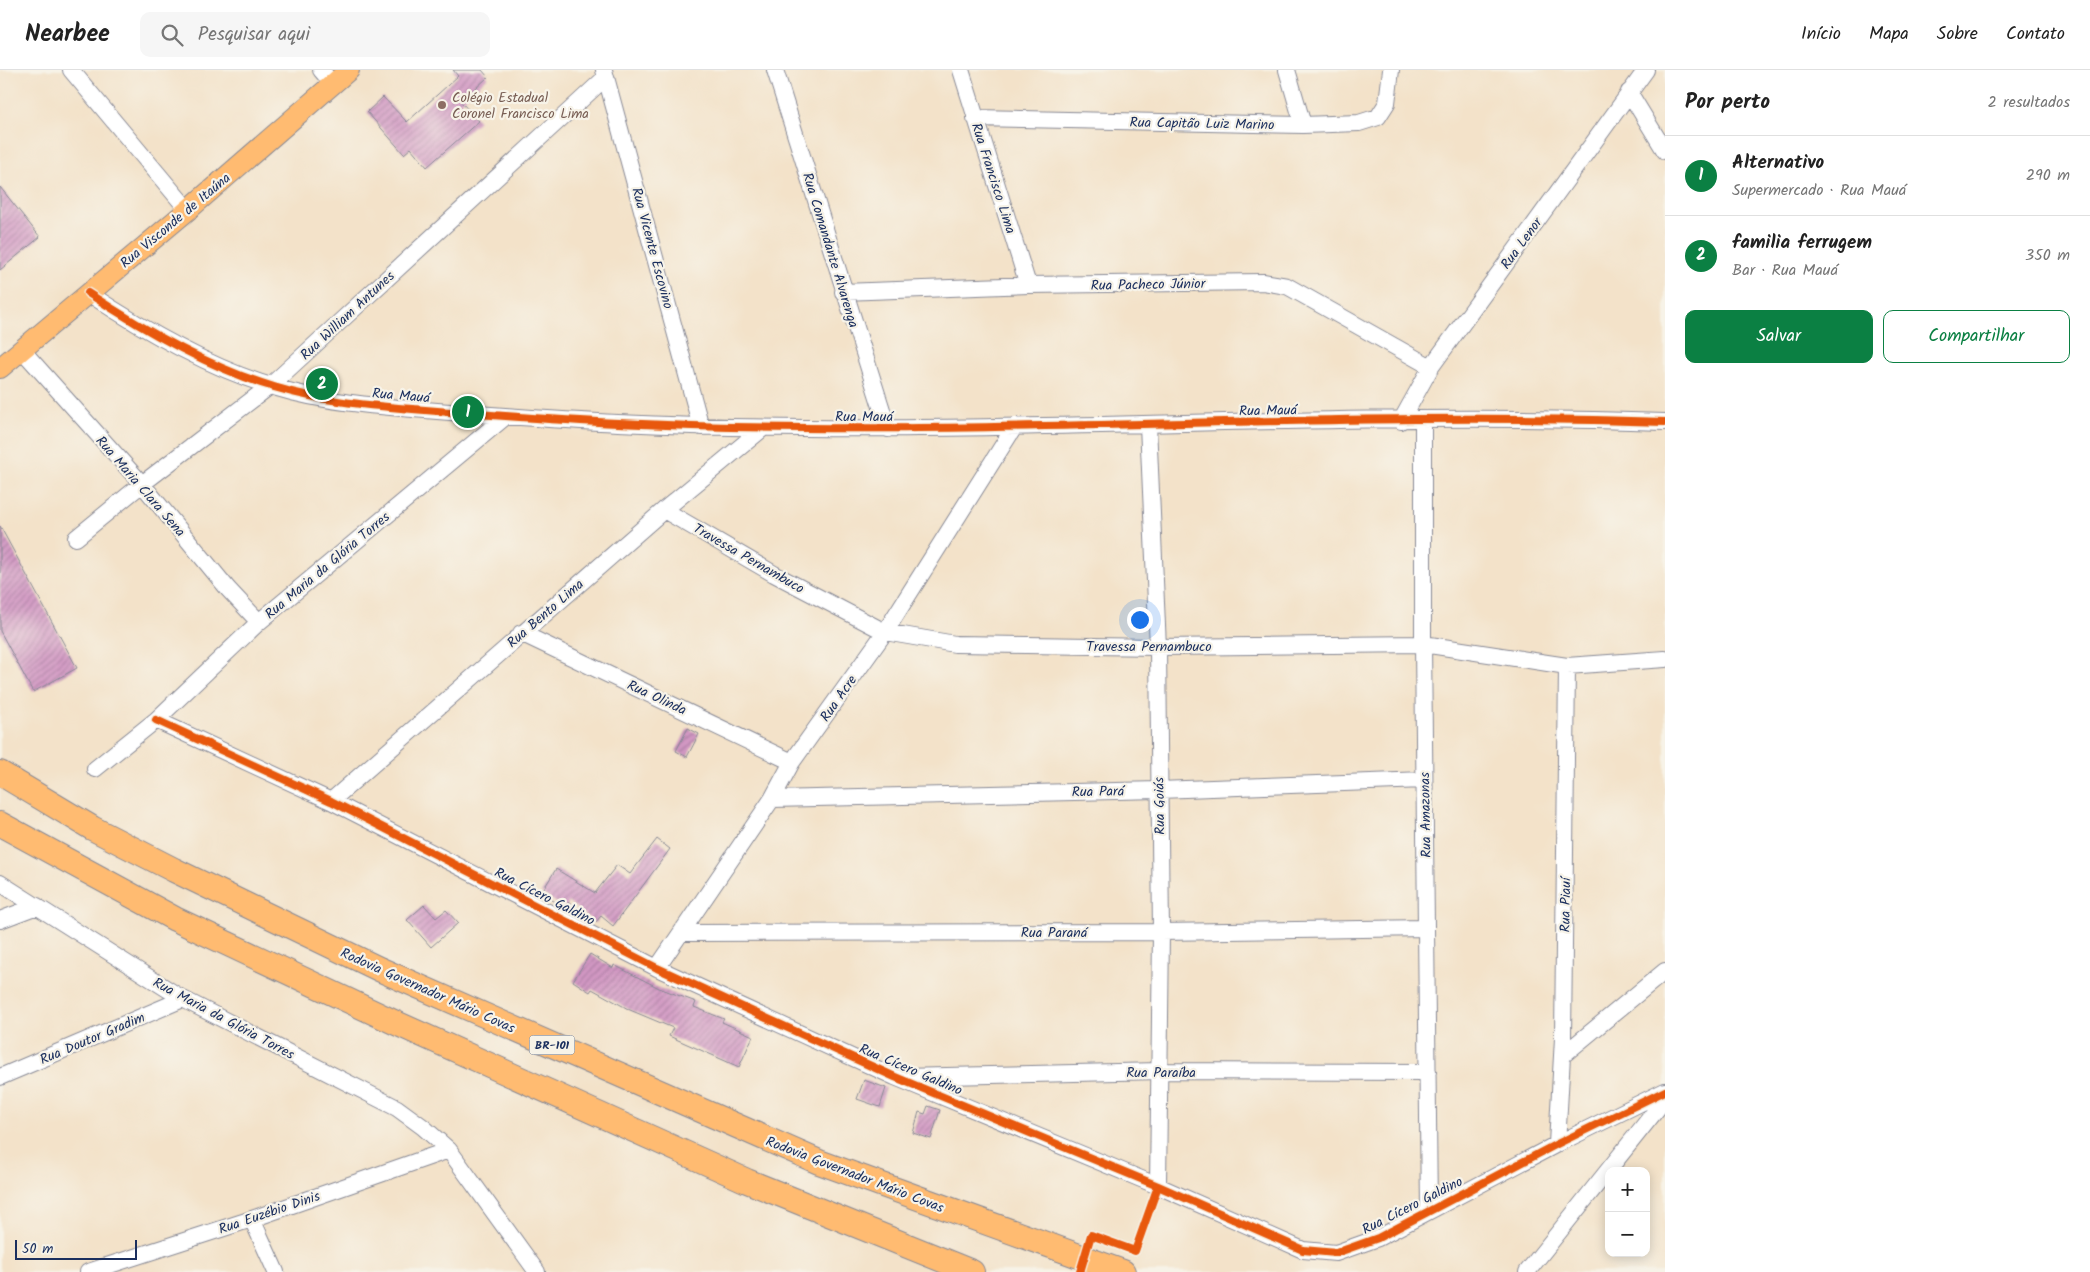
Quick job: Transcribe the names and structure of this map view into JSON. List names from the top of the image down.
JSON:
{
  "streets": {
    "highway": ["Rodovia Governador Mário Covas", "BR-101"],
    "main road": ["Rua Visconde de Itaúna"],
    "street": [
      "Rua Capitão Luiz Marino",
      "Rua Francisco Lima",
      "Rua Lenor",
      "Rua Vicente Escovino",
      "Rua Comandante Alvarenga",
      "Rua Pacheco Júnior",
      "Rua William Antunes",
      "Rua Mauá",
      "Rua Maria Clara Sena",
      "Travessa Pernambuco",
      "Rua Maria da Glória Torres",
      "Rua Bento Lima",
      "Rua Olinda",
      "Rua Acre",
      "Rua Pará",
      "Rua Goiás",
      "Rua Amazonas",
      "Rua Cícero Galdino",
      "Rua Piauí",
      "Rua Paraná",
      "Rua Doutor Gradim",
      "Rua Paraíba",
      "Rua Euzébio Dinis"
    ]
  },
  "crossings": [
    ["Rua Capitão Luiz Marino", "Rua Francisco Lima"],
    ["Rua Francisco Lima", "Rua Pacheco Júnior"],
    ["Rua Visconde de Itaúna", "Rua Mauá"],
    ["Rua Visconde de Itaúna", "Rua Maria Clara Sena"],
    ["Rua Lenor", "Rua Pacheco Júnior"],
    ["Rua Lenor", "Rua Mauá"],
    ["Rua Vicente Escovino", "Rua William Antunes"],
    ["Rua Vicente Escovino", "Rua Mauá"],
    ["Rua Comandante Alvarenga", "Rua Pacheco Júnior"],
    ["Rua Comandante Alvarenga", "Rua Mauá"],
    ["Rua William Antunes", "Rua Mauá"],
    ["Rua William Antunes", "Rua Maria Clara Sena"],
    ["Rua Mauá", "Rua Maria da Glória Torres"],
    ["Rua Mauá", "Rua Bento Lima"],
    ["Rua Mauá", "Rua Acre"],
    ["Rua Mauá", "Rua Goiás"],
    ["Rua Mauá", "Rua Amazonas"],
    ["Rua Maria Clara Sena", "Rua Maria da Glória Torres"],
    ["Travessa Pernambuco", "Rua Bento Lima"],
    ["Travessa Pernambuco", "Rua Acre"],
    ["Travessa Pernambuco", "Rua Goiás"],
    ["Travessa Pernambuco", "Rua Amazonas"],
    ["Travessa Pernambuco", "Rua Piauí"],
    ["Rua Maria da Glória Torres", "Rua Cícero Galdino"],
    ["Rua Maria da Glória Torres", "Rua Doutor Gradim"],
    ["Rua Maria da Glória Torres", "Rua Euzébio Dinis"],
    ["Rua Bento Lima", "Rua Olinda"],
    ["Rua Bento Lima", "Rua Cícero Galdino"],
    ["Rua Olinda", "Rua Acre"],
    ["Rua Acre", "Rua Pará"],
    ["Rua Acre", "Rua Cícero Galdino"],
    ["Rua Acre", "Rua Paraná"],
    ["Rua Pará", "Rua Goiás"],
    ["Rua Pará", "Rua Amazonas"],
    ["Rua Goiás", "Rua Cícero Galdino"],
    ["Rua Goiás", "Rua Paraná"],
    ["Rua Goiás", "Rua Paraíba"],
    ["Rua Amazonas", "Rua Cícero Galdino"],
    ["Rua Amazonas", "Rua Paraná"],
    ["Rua Amazonas", "Rua Paraíba"],
    ["Rua Cícero Galdino", "Rua Piauí"],
    ["Rua Cícero Galdino", "Rua Paraíba"]
  ],
  "places": ["Colégio Estadual Coronel Francisco Lima"],
  "scale_bar": "50 m",
  "page": {
    "header": "Nearbee",
    "search": "Pesquisar aqui",
    "nav": [
      "Início",
      "Mapa",
      "Sobre",
      "Contato"
    ],
    "heading": ["Por perto", "2 resultados"],
    "list": [
      {
        "mark": "1",
        "name": "Alternativo",
        "note": "Supermercado · Rua Mauá",
        "value": "290 m"
      },
      {
        "mark": "2",
        "name": "familia ferrugem",
        "note": "Bar · Rua Mauá",
        "value": "350 m"
      }
    ],
    "buttons": ["Salvar", "Compartilhar"],
    "pins": ["2", "1"],
    "map_buttons": ["+", "−"],
    "scale": "50 m"
  }
}
